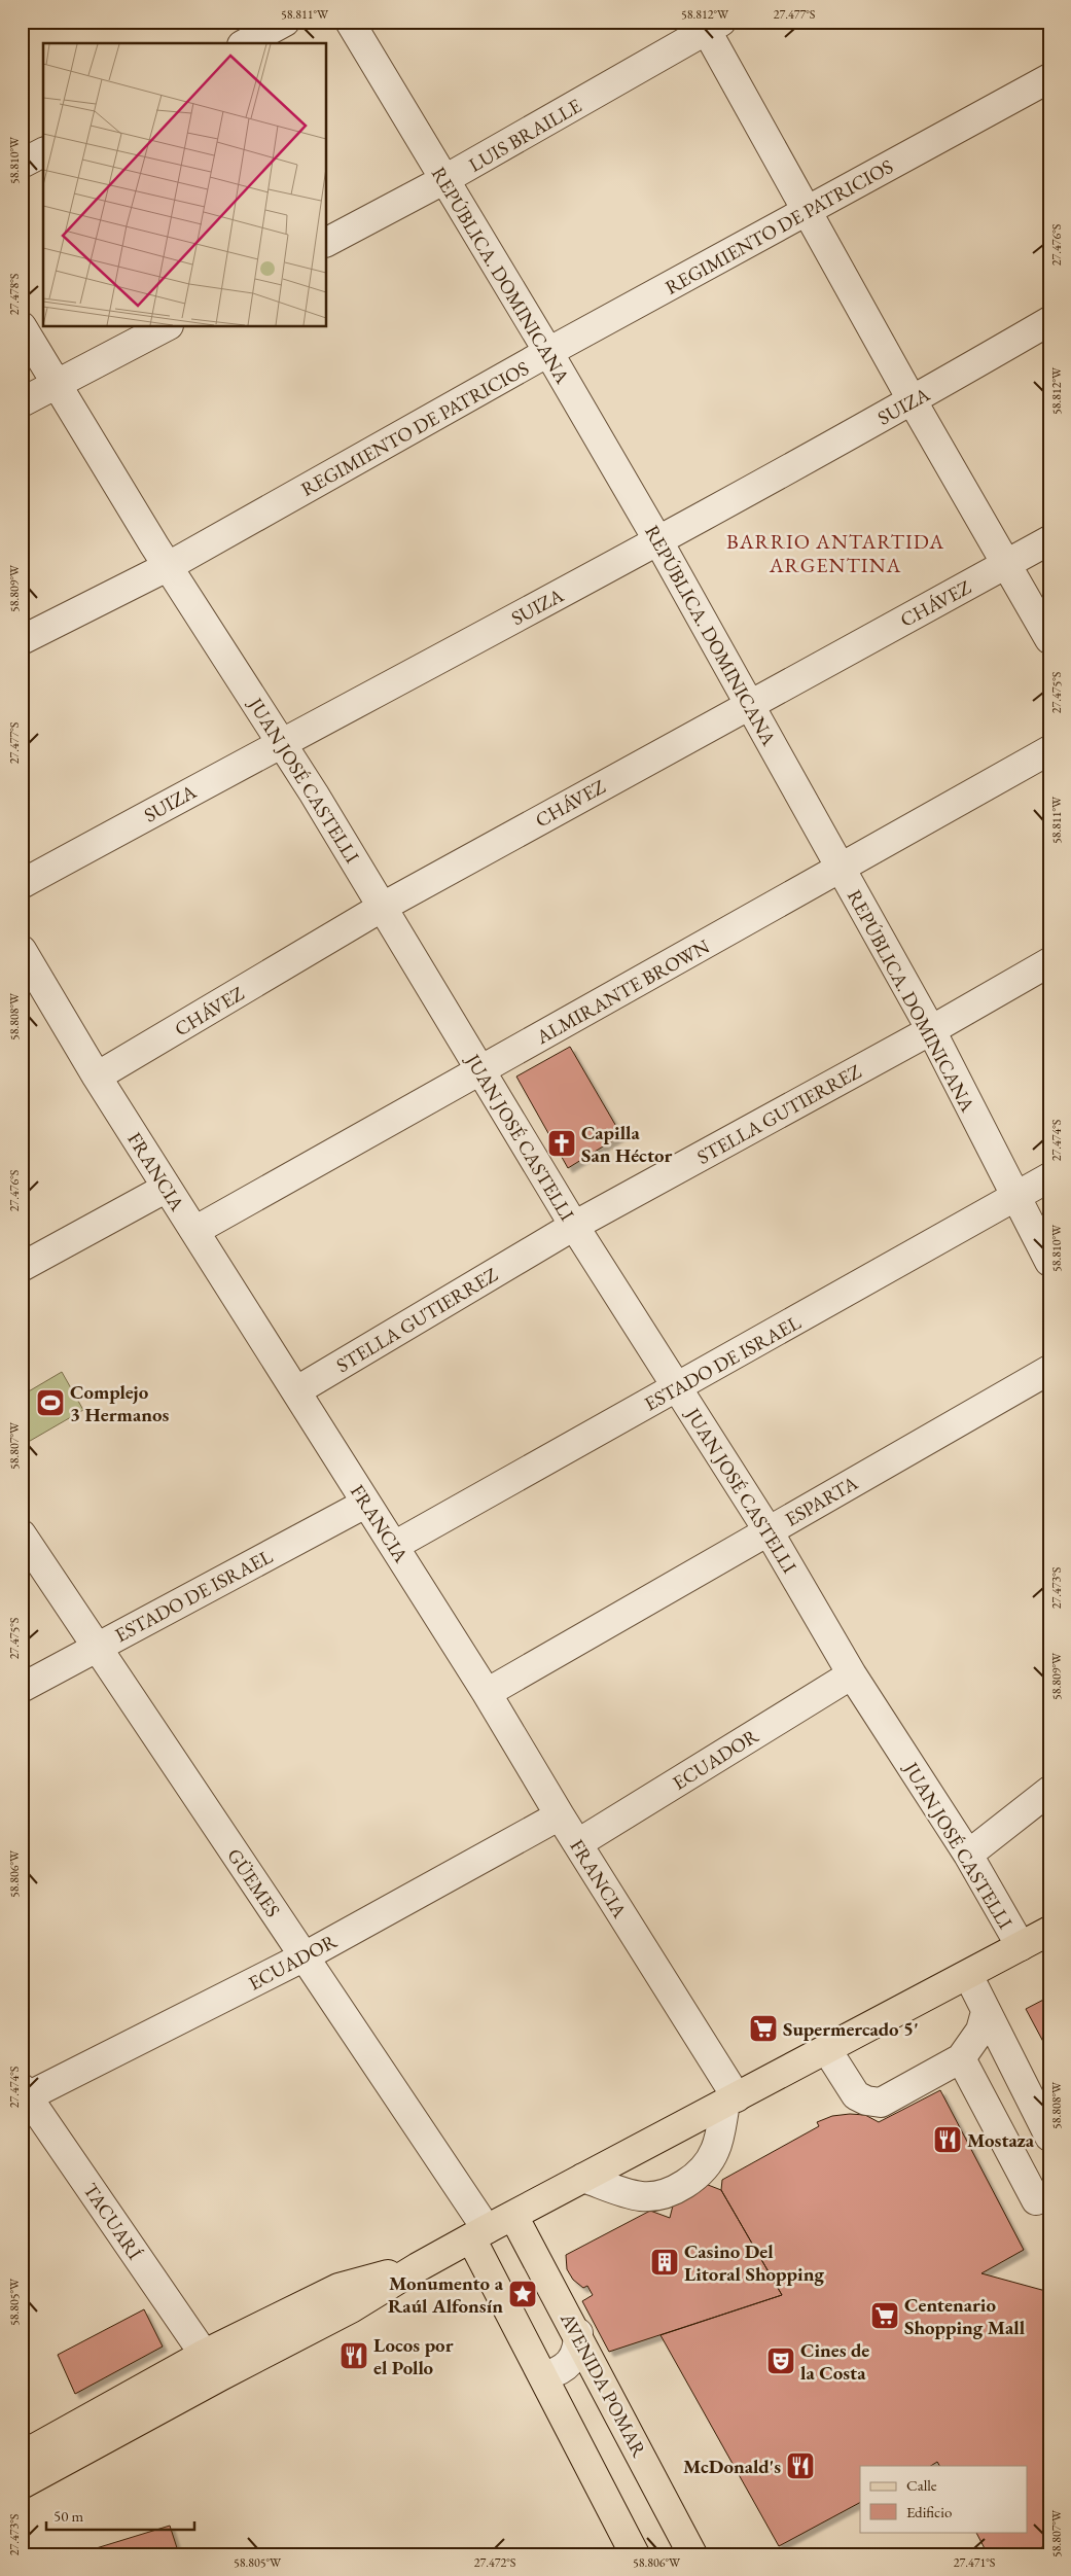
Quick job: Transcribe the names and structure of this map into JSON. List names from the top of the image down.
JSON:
{
  "streets": {
    "main road": ["AVENIDA POMAR"],
    "street": [
      "LUIS BRAILLE",
      "REGIMIENTO DE PATRICIOS",
      "REPÚBLICA. DOMINICANA",
      "SUIZA",
      "CHÁVEZ",
      "JUAN JOSÉ CASTELLI",
      "ALMIRANTE BROWN",
      "STELLA GUTIERREZ",
      "FRANCIA",
      "ESTADO DE ISRAEL",
      "ESPARTA",
      "ECUADOR",
      "GÜEMES",
      "TACUARÍ"
    ]
  },
  "crossings": [
    ["LUIS BRAILLE", "REPÚBLICA. DOMINICANA"],
    ["REGIMIENTO DE PATRICIOS", "REPÚBLICA. DOMINICANA"],
    ["REGIMIENTO DE PATRICIOS", "JUAN JOSÉ CASTELLI"],
    ["REPÚBLICA. DOMINICANA", "SUIZA"],
    ["REPÚBLICA. DOMINICANA", "CHÁVEZ"],
    ["REPÚBLICA. DOMINICANA", "ALMIRANTE BROWN"],
    ["REPÚBLICA. DOMINICANA", "STELLA GUTIERREZ"],
    ["REPÚBLICA. DOMINICANA", "ESTADO DE ISRAEL"],
    ["SUIZA", "JUAN JOSÉ CASTELLI"],
    ["CHÁVEZ", "JUAN JOSÉ CASTELLI"],
    ["CHÁVEZ", "FRANCIA"],
    ["JUAN JOSÉ CASTELLI", "ALMIRANTE BROWN"],
    ["JUAN JOSÉ CASTELLI", "STELLA GUTIERREZ"],
    ["JUAN JOSÉ CASTELLI", "ESTADO DE ISRAEL"],
    ["JUAN JOSÉ CASTELLI", "ESPARTA"],
    ["JUAN JOSÉ CASTELLI", "ECUADOR"],
    ["ALMIRANTE BROWN", "FRANCIA"],
    ["STELLA GUTIERREZ", "FRANCIA"],
    ["FRANCIA", "ESTADO DE ISRAEL"],
    ["FRANCIA", "ESPARTA"],
    ["FRANCIA", "ECUADOR"],
    ["ESTADO DE ISRAEL", "GÜEMES"],
    ["ECUADOR", "GÜEMES"],
    ["ECUADOR", "TACUARÍ"]
  ],
  "districts": ["BARRIO ANTARTIDA ARGENTINA"],
  "places": {
    "church": ["Capilla San Héctor"],
    "sports": ["Complejo 3 Hermanos"],
    "supermarket": ["Supermercado 5'", "Centenario Shopping Mall"],
    "restaurant": ["Mostaza", "Locos por el Pollo", "McDonald's"],
    "building": ["Casino Del Litoral Shopping"],
    "place": ["Monumento a Raúl Alfonsín"],
    "theatre": ["Cines de la Costa"]
  },
  "legend": ["Calle", "Edificio"],
  "scale_bar": "50 m",
  "coordinates": [
    "58.811°W",
    "58.812°W",
    "27.477°S",
    "58.810°W",
    "27.476°S",
    "27.478°S",
    "58.809°W",
    "27.475°S",
    "58.808°W",
    "27.474°S",
    "58.807°W",
    "27.473°S",
    "58.806°W",
    "58.805°W",
    "27.472°S",
    "27.471°S"
  ]
}
